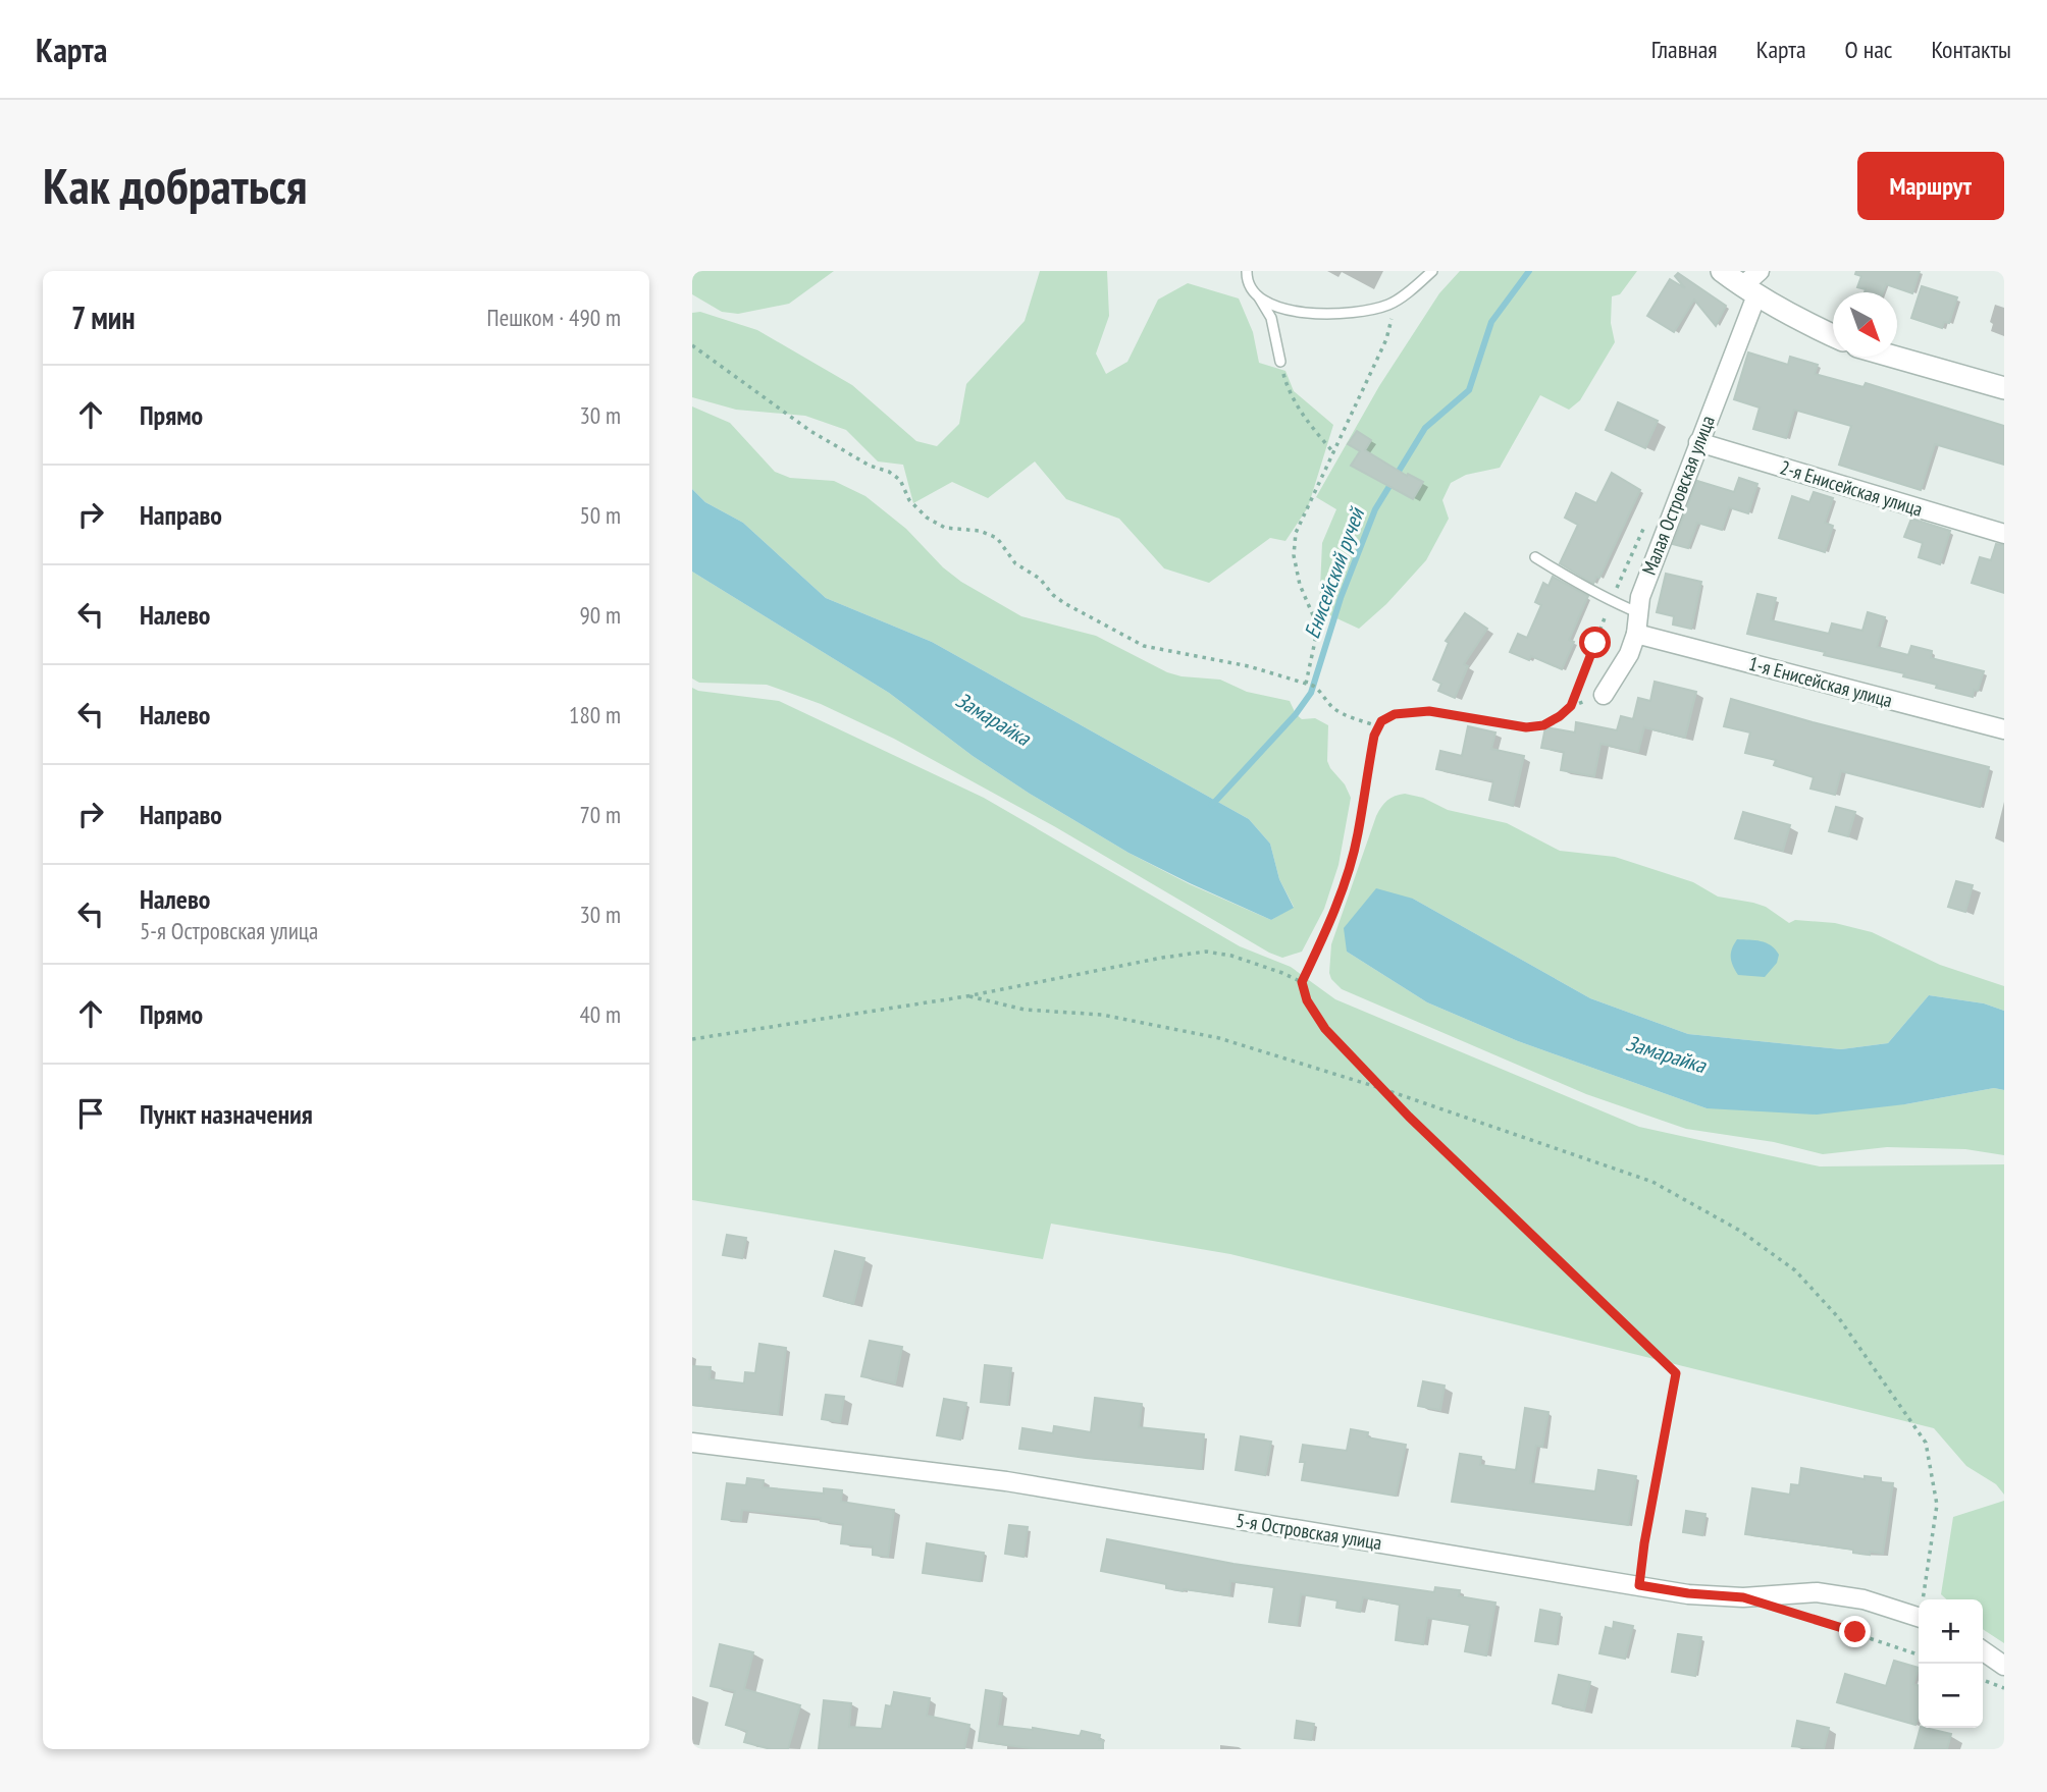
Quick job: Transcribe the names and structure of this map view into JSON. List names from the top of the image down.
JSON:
{
  "streets": {
    "street": [
      "2-я Енисейская улица",
      "Малая Островская улица",
      "1-я Енисейская улица",
      "5-я Островская улица"
    ]
  },
  "crossings": [
    ["2-я Енисейская улица", "Малая Островская улица"],
    ["Малая Островская улица", "1-я Енисейская улица"]
  ],
  "water": ["Енисейский ручей", "Замарайка"],
  "north": "bottom right",
  "page": {
    "header": "Карта",
    "nav": [
      "Главная",
      "Карта",
      "О нас",
      "Контакты"
    ],
    "buttons": "Маршрут",
    "title": "Как добраться",
    "heading": ["7 мин", "Пешком · 490 m"],
    "list": [
      ["Прямо", "30 m"],
      ["Направо", "50 m"],
      ["Налево", "90 m"],
      ["Налево", "180 m"],
      ["Направо", "70 m"],
      ["Налево", "5-я Островская улица", "30 m"],
      ["Прямо", "40 m"],
      "Пункт назначения"
    ],
    "map_buttons": ["+", "−"]
  }
}
